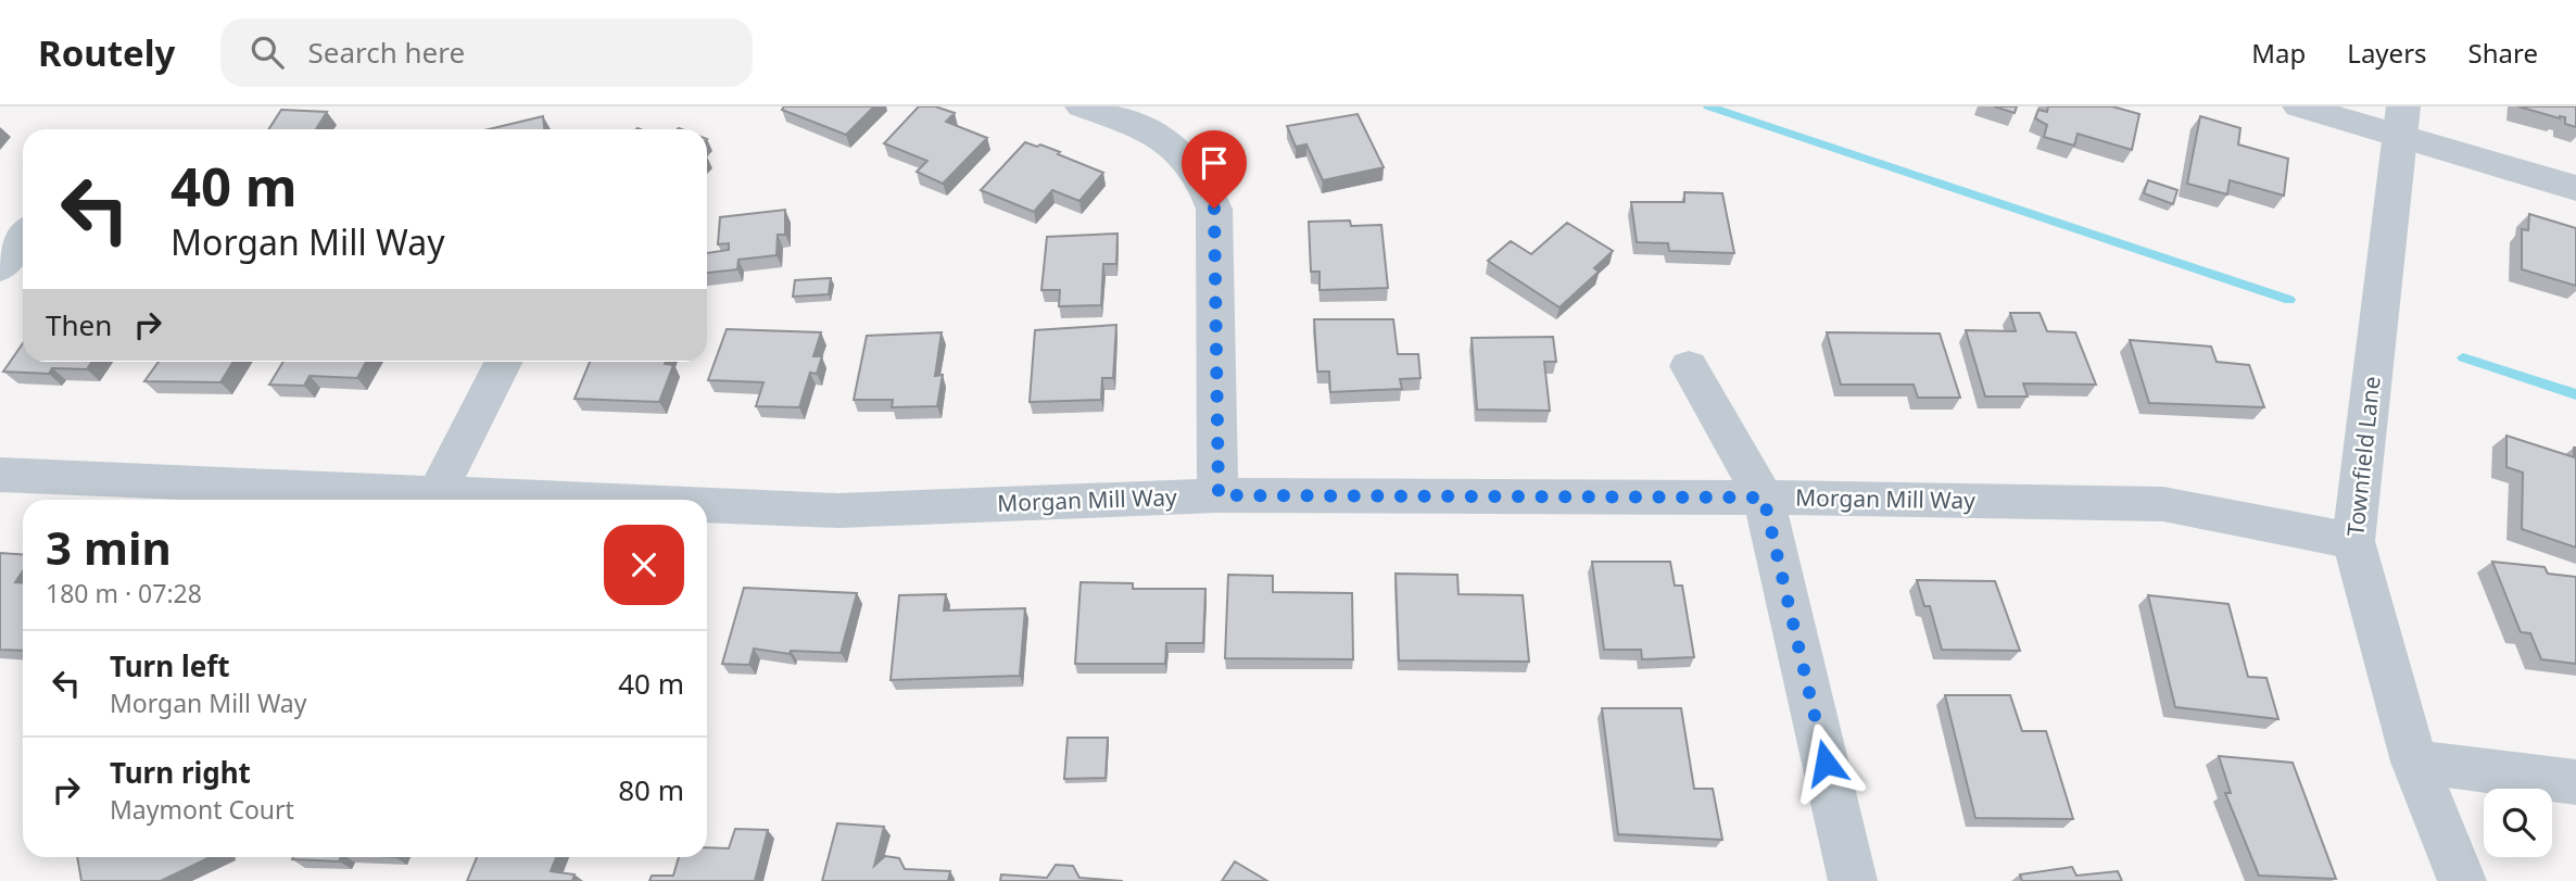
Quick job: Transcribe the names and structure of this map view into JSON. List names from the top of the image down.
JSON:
{
  "streets": {
    "street": ["Townfield Lane", "Morgan Mill Way"]
  },
  "crossings": [
    ["Townfield Lane", "Morgan Mill Way"]
  ],
  "page": {
    "header": "Routely",
    "search": "Search here",
    "nav": ["Map", "Layers", "Share"],
    "turn": ["40 m", "Morgan Mill Way"],
    "then": "Then",
    "heading": ["3 min", "180 m · 07:28"],
    "list": [
      {
        "name": "Turn left",
        "note": "Morgan Mill Way",
        "value": "40 m"
      },
      {
        "name": "Turn right",
        "note": "Maymont Court",
        "value": "80 m"
      }
    ]
  }
}
